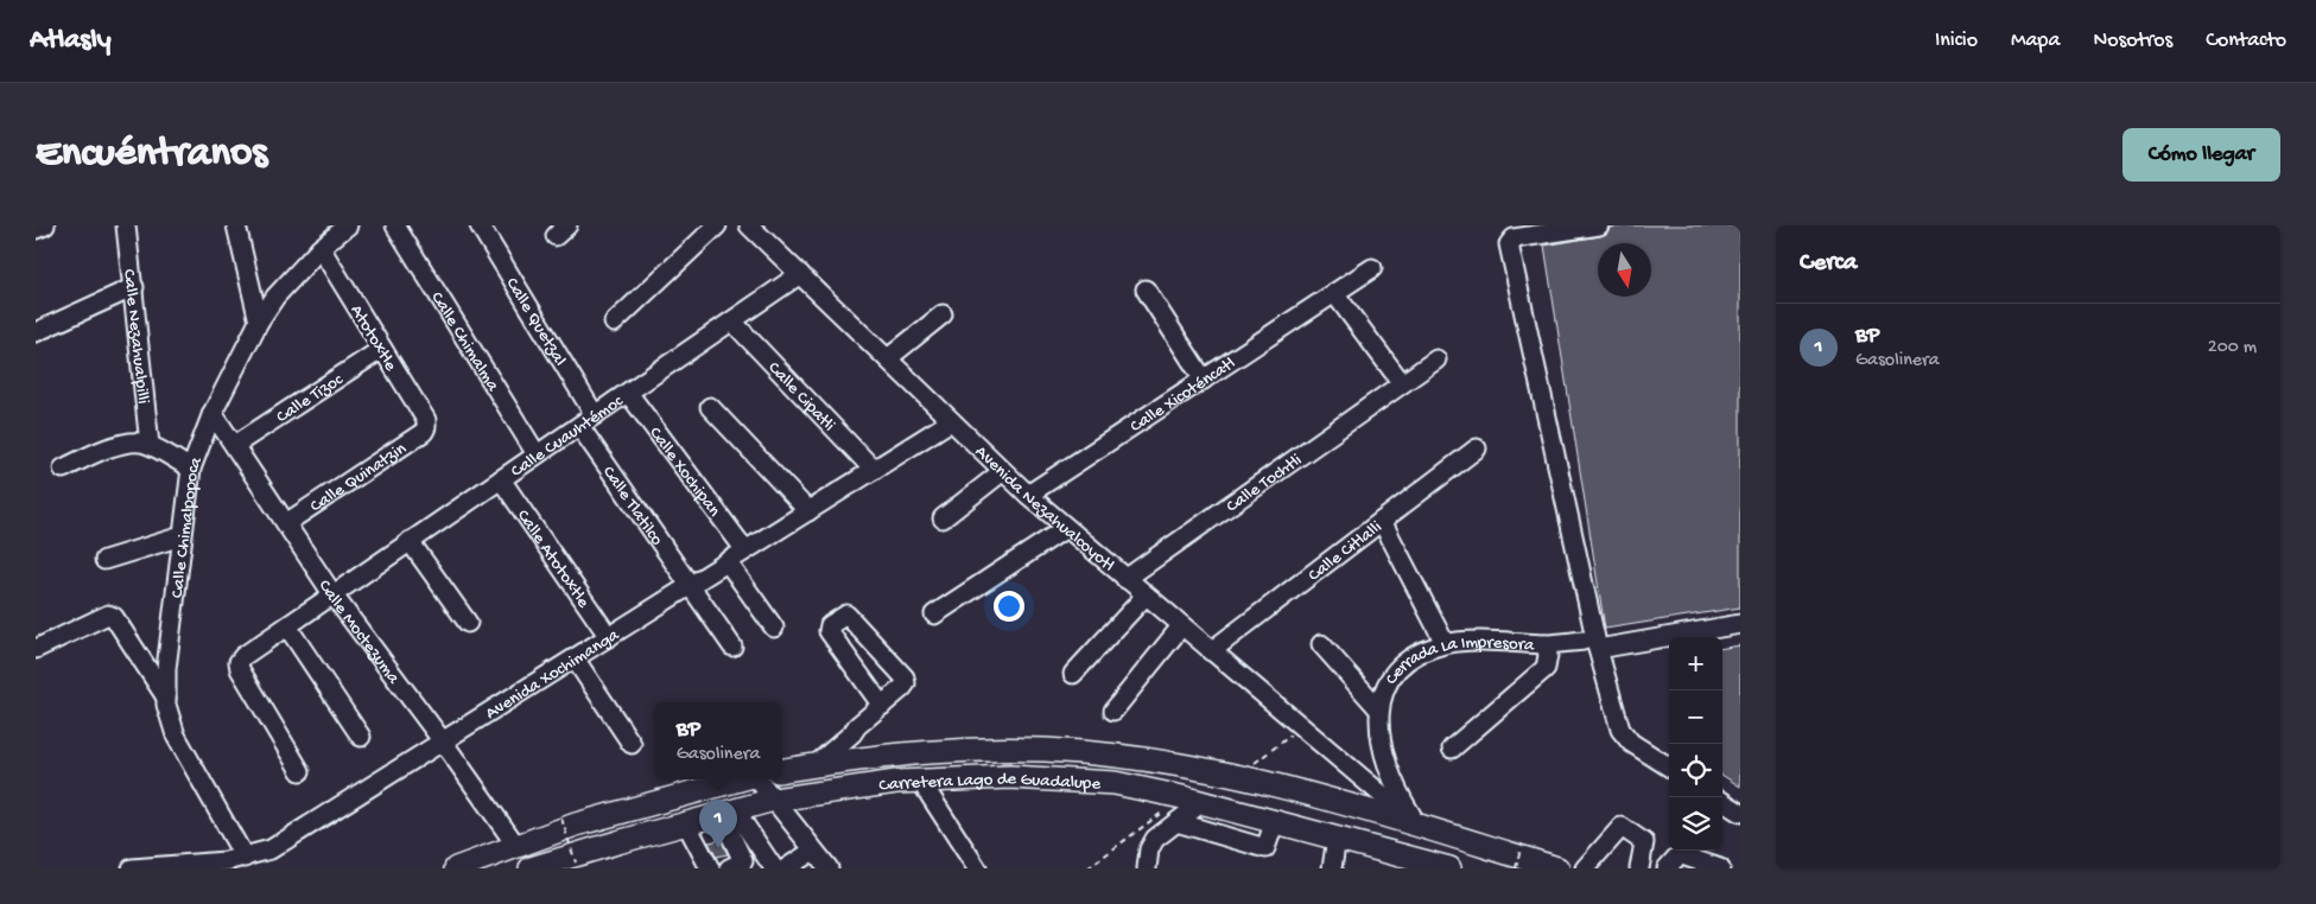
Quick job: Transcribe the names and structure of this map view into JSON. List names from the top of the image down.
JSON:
{
  "streets": {
    "main road": ["Carretera Lago de Guadalupe"],
    "street": [
      "Calle Quetzal",
      "Calle Nezahualpilli",
      "Atotoxtle",
      "Calle Chimalma",
      "Calle Xicoténcatl",
      "Calle Cipatli",
      "Calle Tizoc",
      "Calle Cuauhtémoc",
      "Calle Xochipan",
      "Calle Quinatzin",
      "Calle Tochtli",
      "Calle Tlatilco",
      "Avenida Nezahualcoyotl",
      "Calle Chimalpopoca",
      "Calle Citlalli",
      "Calle Atotoxtle",
      "Calle Moctezuma",
      "Cerrada La Impresora",
      "Avenida Xochimanga"
    ]
  },
  "crossings": [
    ["Calle Quetzal", "Calle Cuauhtémoc"],
    ["Atotoxtle", "Calle Tizoc"],
    ["Atotoxtle", "Calle Quinatzin"],
    ["Atotoxtle", "Calle Chimalpopoca"],
    ["Calle Chimalma", "Calle Cuauhtémoc"],
    ["Calle Xicoténcatl", "Avenida Nezahualcoyotl"],
    ["Calle Cipatli", "Calle Cuauhtémoc"],
    ["Calle Cipatli", "Avenida Xochimanga"],
    ["Calle Tizoc", "Calle Moctezuma"],
    ["Calle Cuauhtémoc", "Calle Xochipan"],
    ["Calle Cuauhtémoc", "Calle Tlatilco"],
    ["Calle Cuauhtémoc", "Avenida Nezahualcoyotl"],
    ["Calle Cuauhtémoc", "Calle Atotoxtle"],
    ["Calle Cuauhtémoc", "Calle Moctezuma"],
    ["Calle Xochipan", "Avenida Xochimanga"],
    ["Calle Quinatzin", "Calle Moctezuma"],
    ["Calle Tochtli", "Avenida Nezahualcoyotl"],
    ["Calle Tlatilco", "Avenida Xochimanga"],
    ["Avenida Nezahualcoyotl", "Calle Citlalli"],
    ["Avenida Nezahualcoyotl", "Cerrada La Impresora"],
    ["Avenida Nezahualcoyotl", "Avenida Xochimanga"],
    ["Avenida Nezahualcoyotl", "Carretera Lago de Guadalupe"],
    ["Calle Chimalpopoca", "Calle Moctezuma"],
    ["Calle Chimalpopoca", "Avenida Xochimanga"],
    ["Calle Atotoxtle", "Avenida Xochimanga"],
    ["Calle Moctezuma", "Avenida Xochimanga"],
    ["Cerrada La Impresora", "Carretera Lago de Guadalupe"]
  ],
  "north": "bottom",
  "page": {
    "header": "Atlasly",
    "nav": [
      "Inicio",
      "Mapa",
      "Nosotros",
      "Contacto"
    ],
    "buttons": "Cómo llegar",
    "title": "Encuéntranos",
    "heading": "Cerca",
    "list": [
      {
        "mark": "1",
        "name": "BP",
        "note": "Gasolinera",
        "value": "200 m"
      }
    ],
    "map_buttons": ["+", "−"],
    "popup": ["BP", "Gasolinera"],
    "pins": "1"
  }
}
